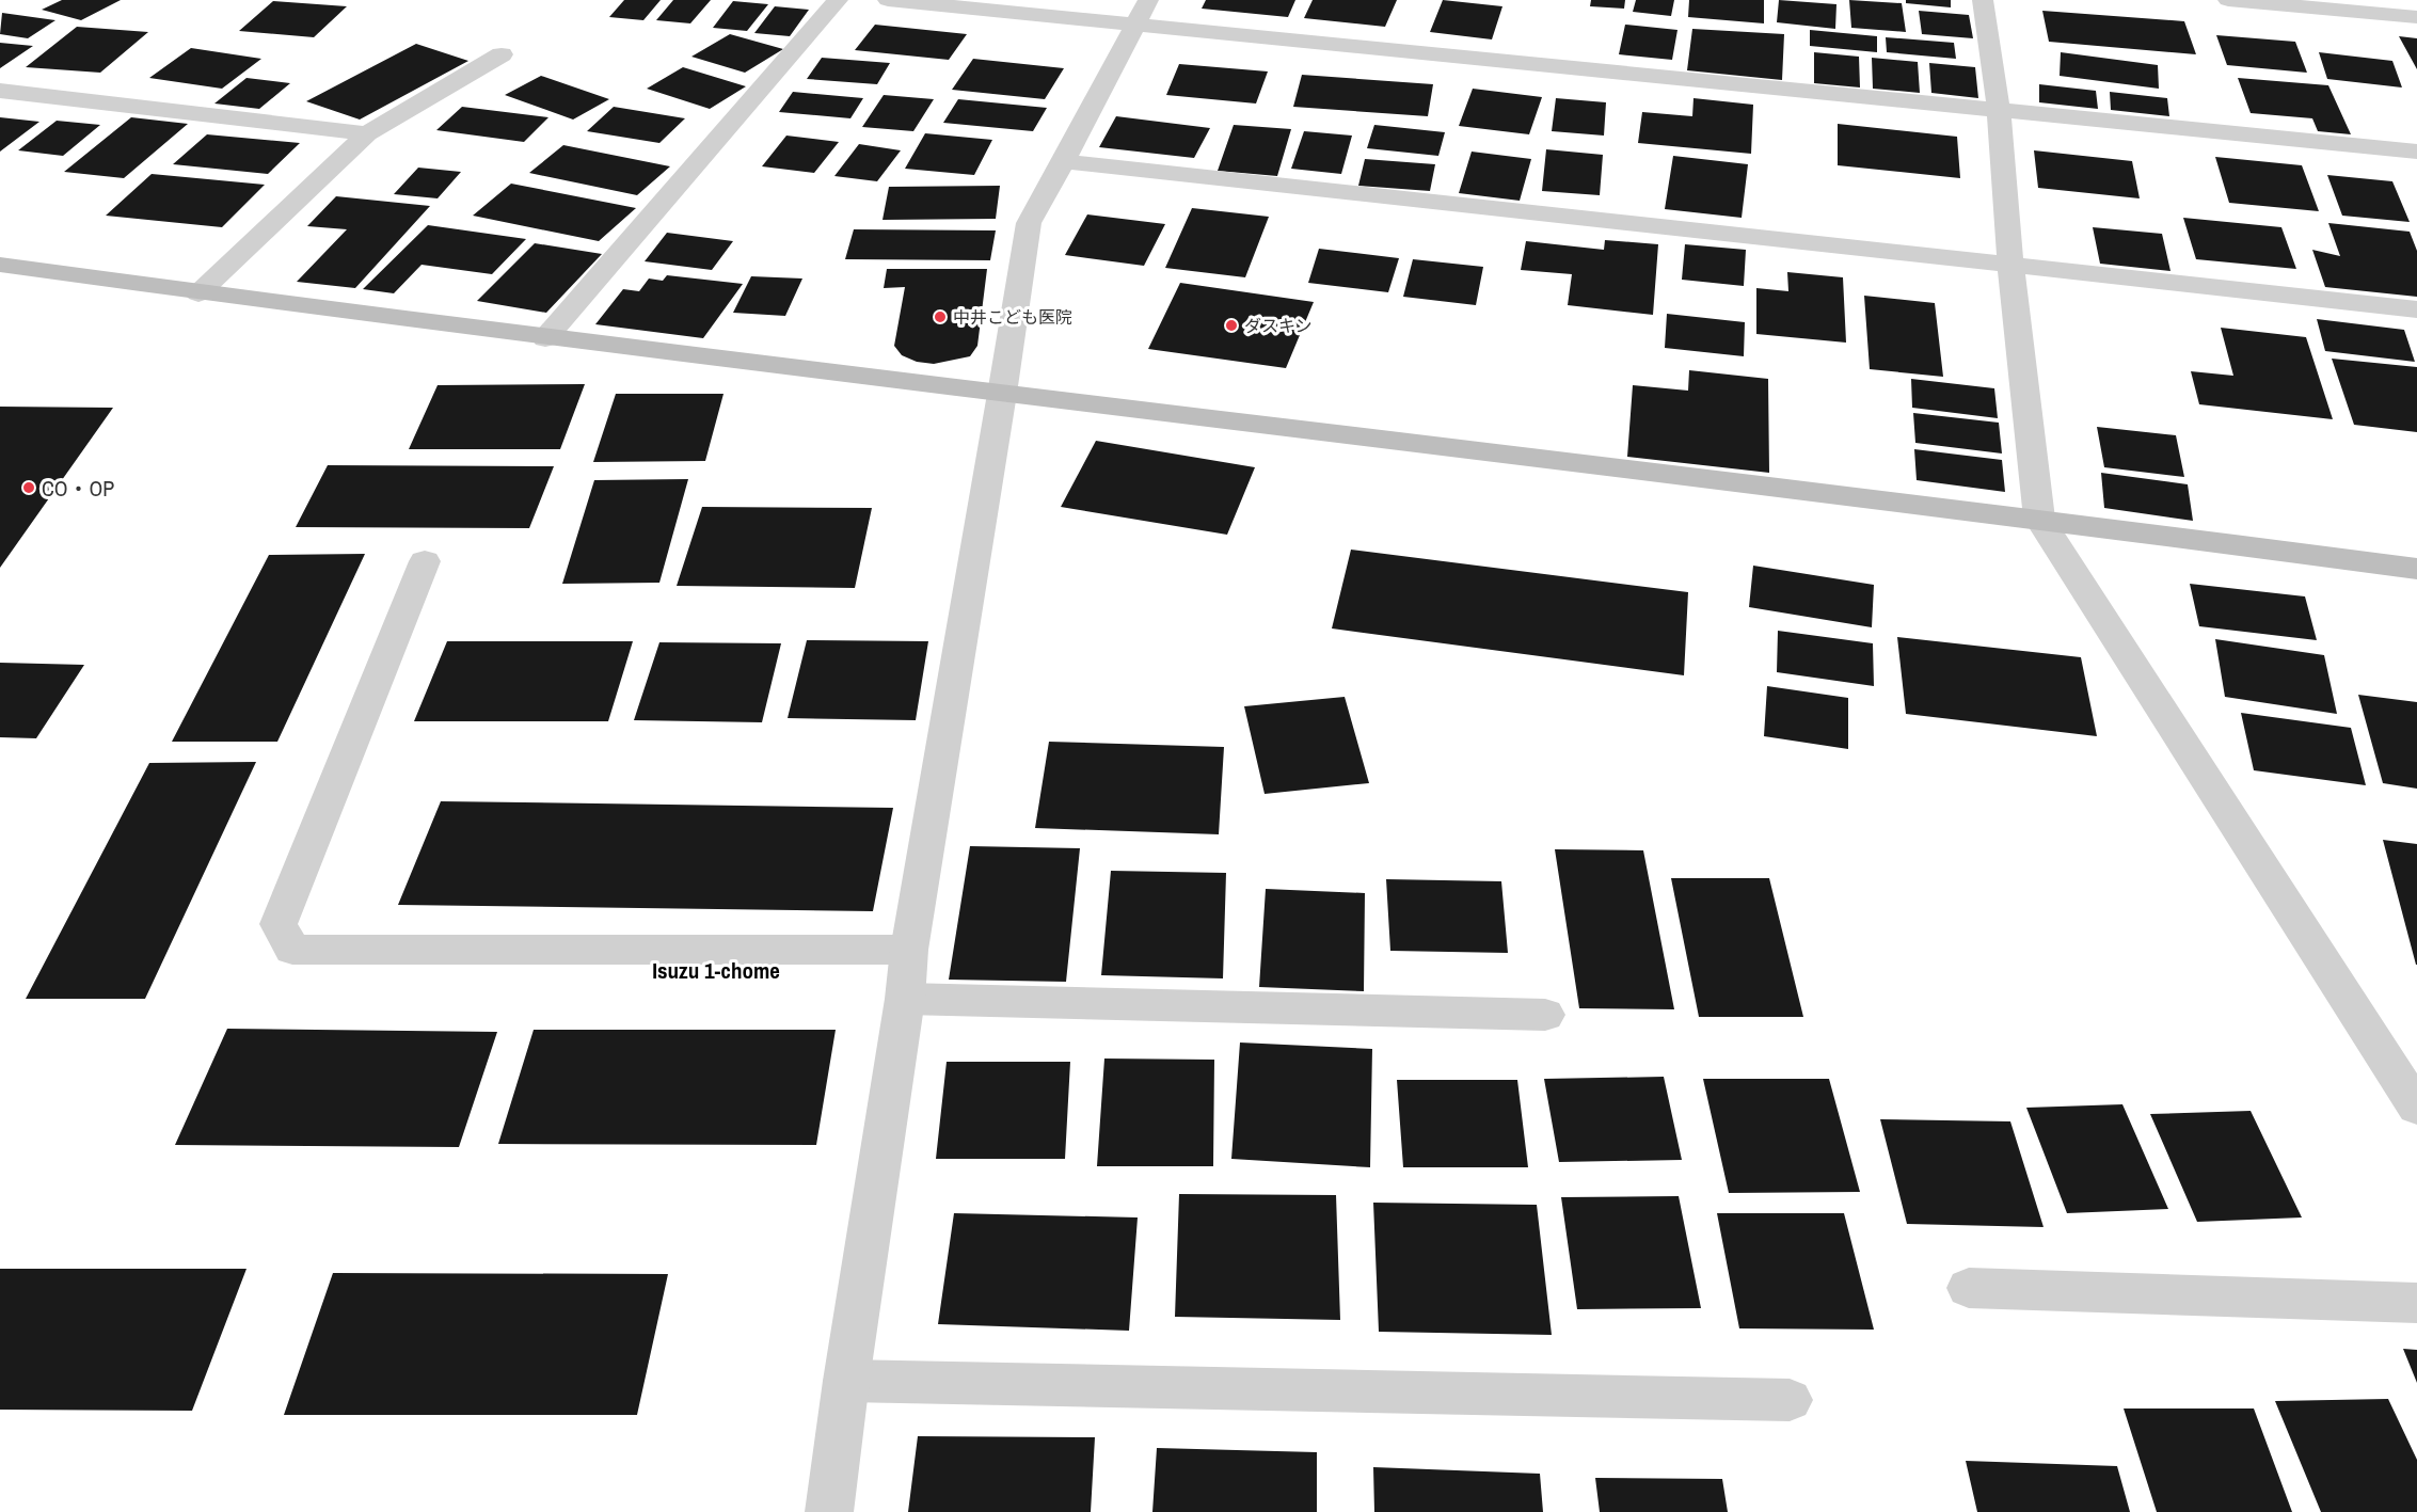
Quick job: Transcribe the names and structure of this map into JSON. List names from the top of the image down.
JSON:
{
  "districts": ["Isuzu 1-chome"],
  "places": ["中井こども医院", "ダスキン", "CO・OP"]
}
